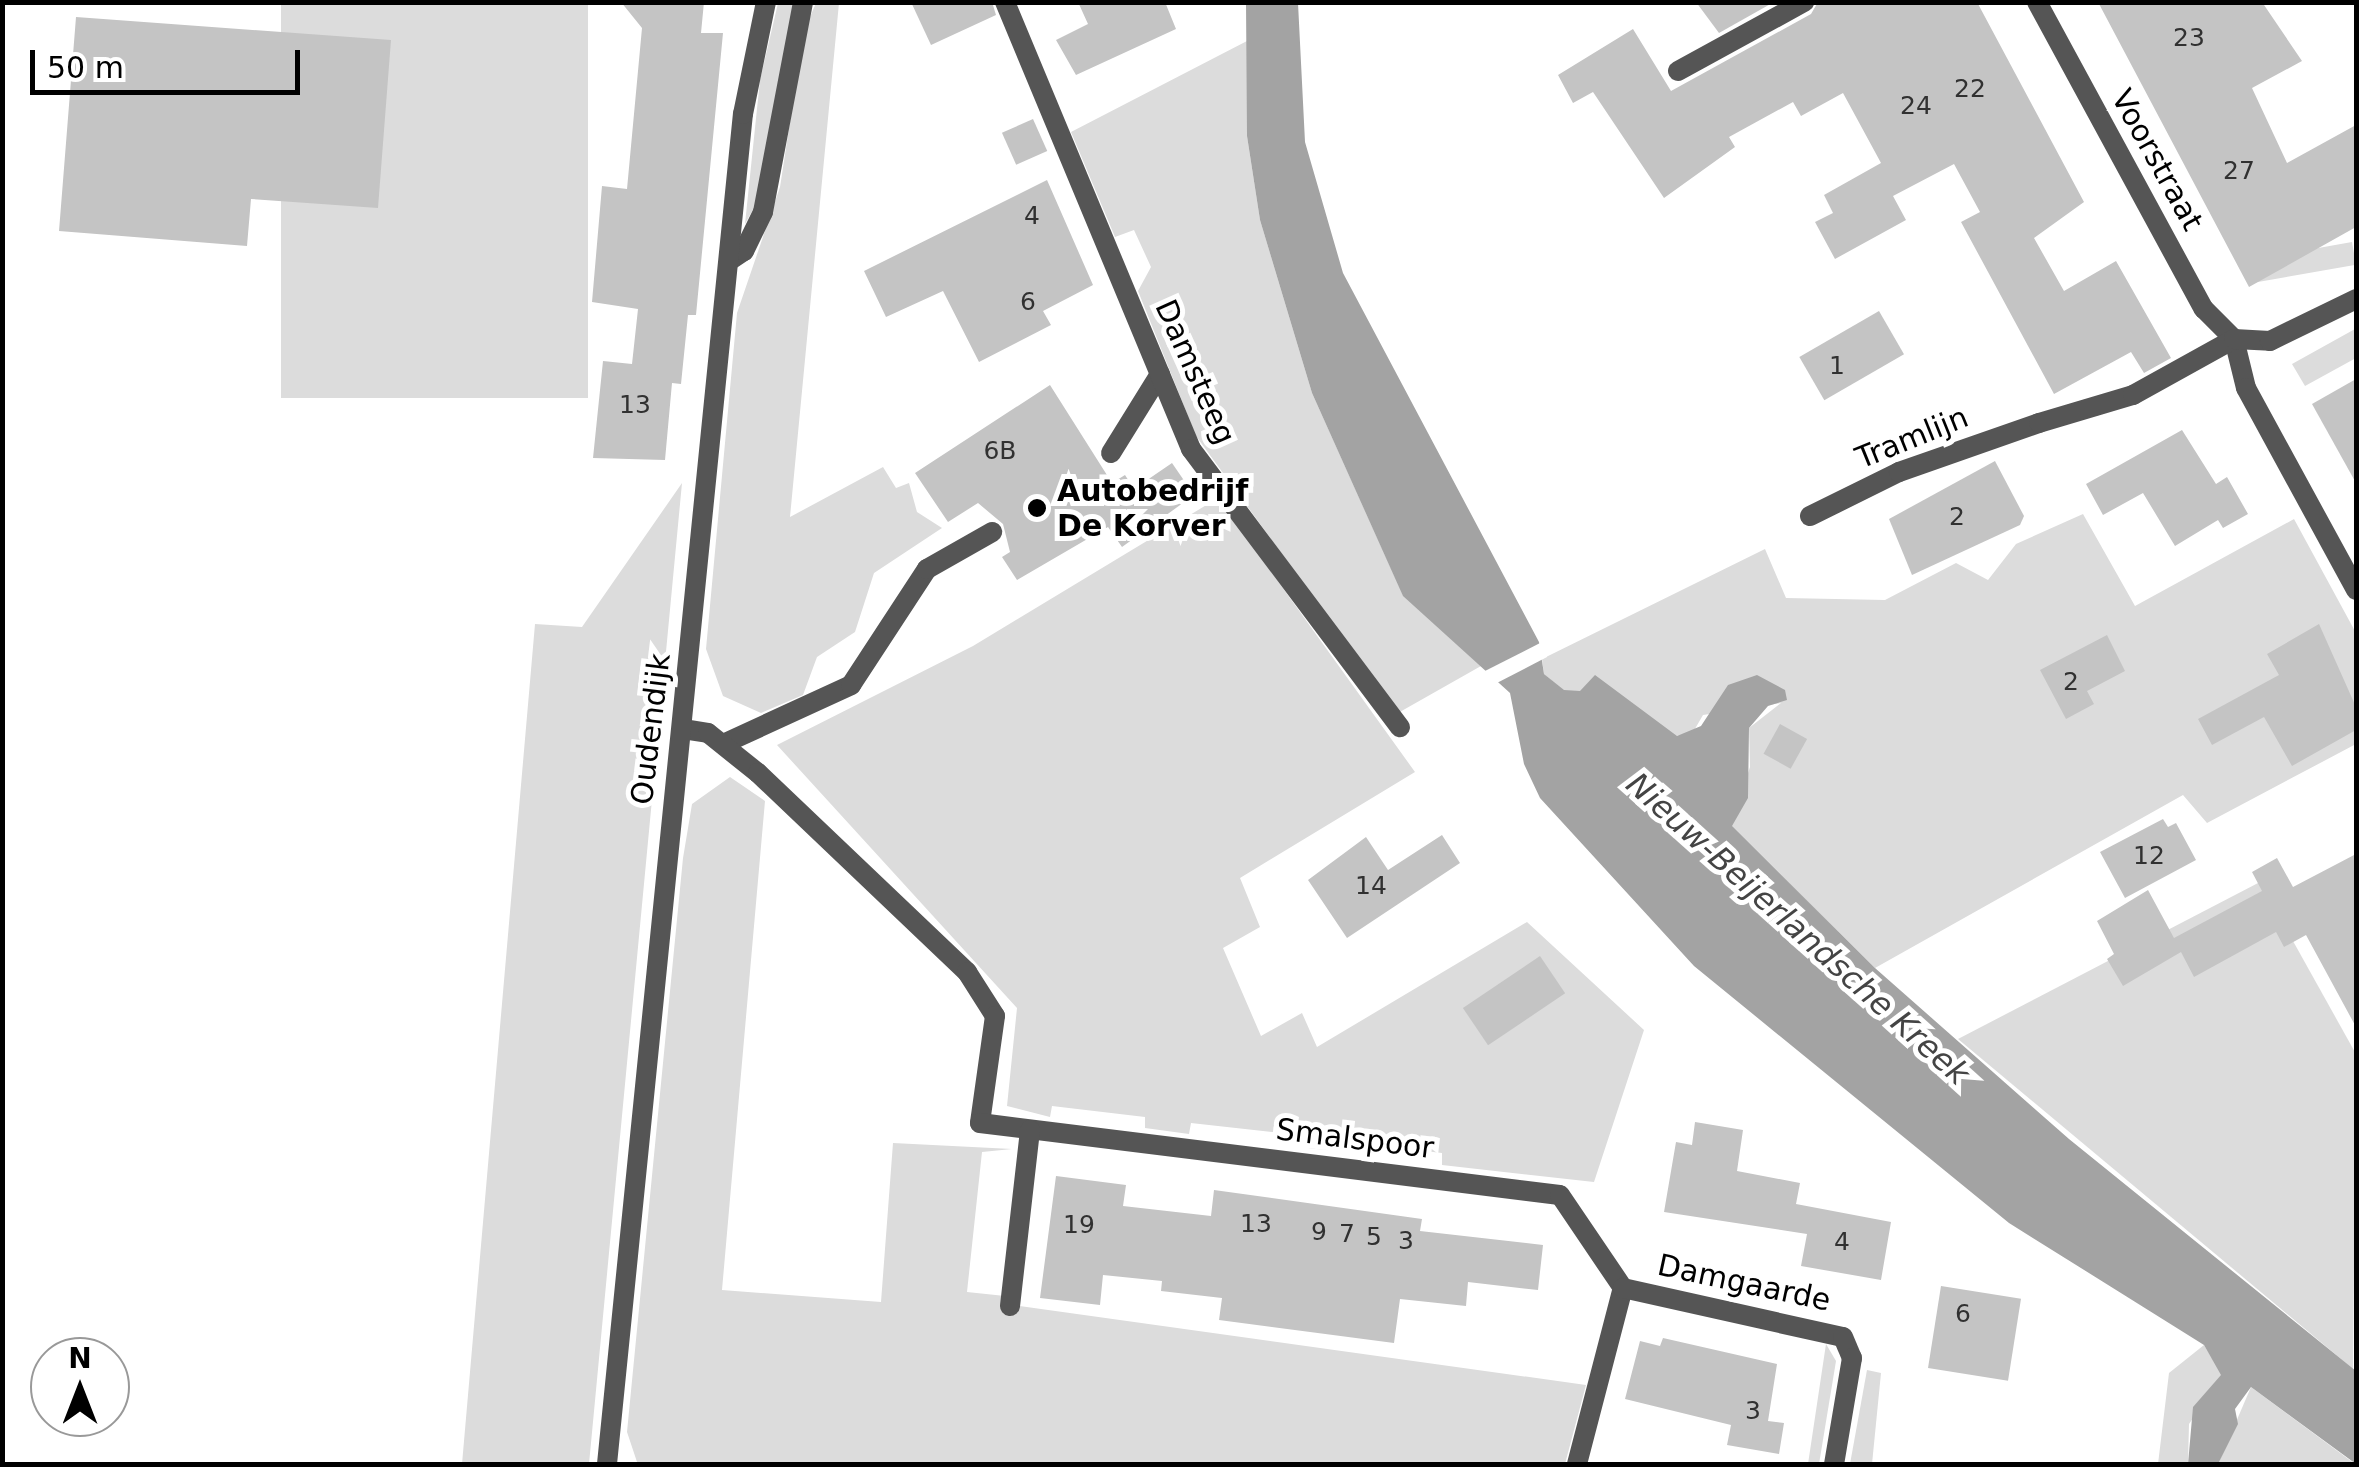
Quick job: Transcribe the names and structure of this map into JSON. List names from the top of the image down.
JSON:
{
  "streets": {
    "street": [
      "Voorstraat",
      "Damsteeg",
      "Tramlijn",
      "Oudendijk",
      "Smalspoor",
      "Damgaarde"
    ]
  },
  "crossings": [
    ["Voorstraat", "Tramlijn"],
    ["Oudendijk", "Smalspoor"],
    ["Smalspoor", "Damgaarde"]
  ],
  "water": ["Nieuw-Beijerlandsche Kreek"],
  "places": ["Autobedrijf De Korver"],
  "house_numbers": [
    "23",
    "22",
    "24",
    "27",
    "4",
    "6",
    "1",
    "13",
    "6B",
    "2",
    "2",
    "12",
    "14",
    "13",
    "19",
    "9",
    "7",
    "5",
    "3",
    "4",
    "6",
    "3"
  ],
  "scale_bar": "50 m",
  "north": "top"
}
